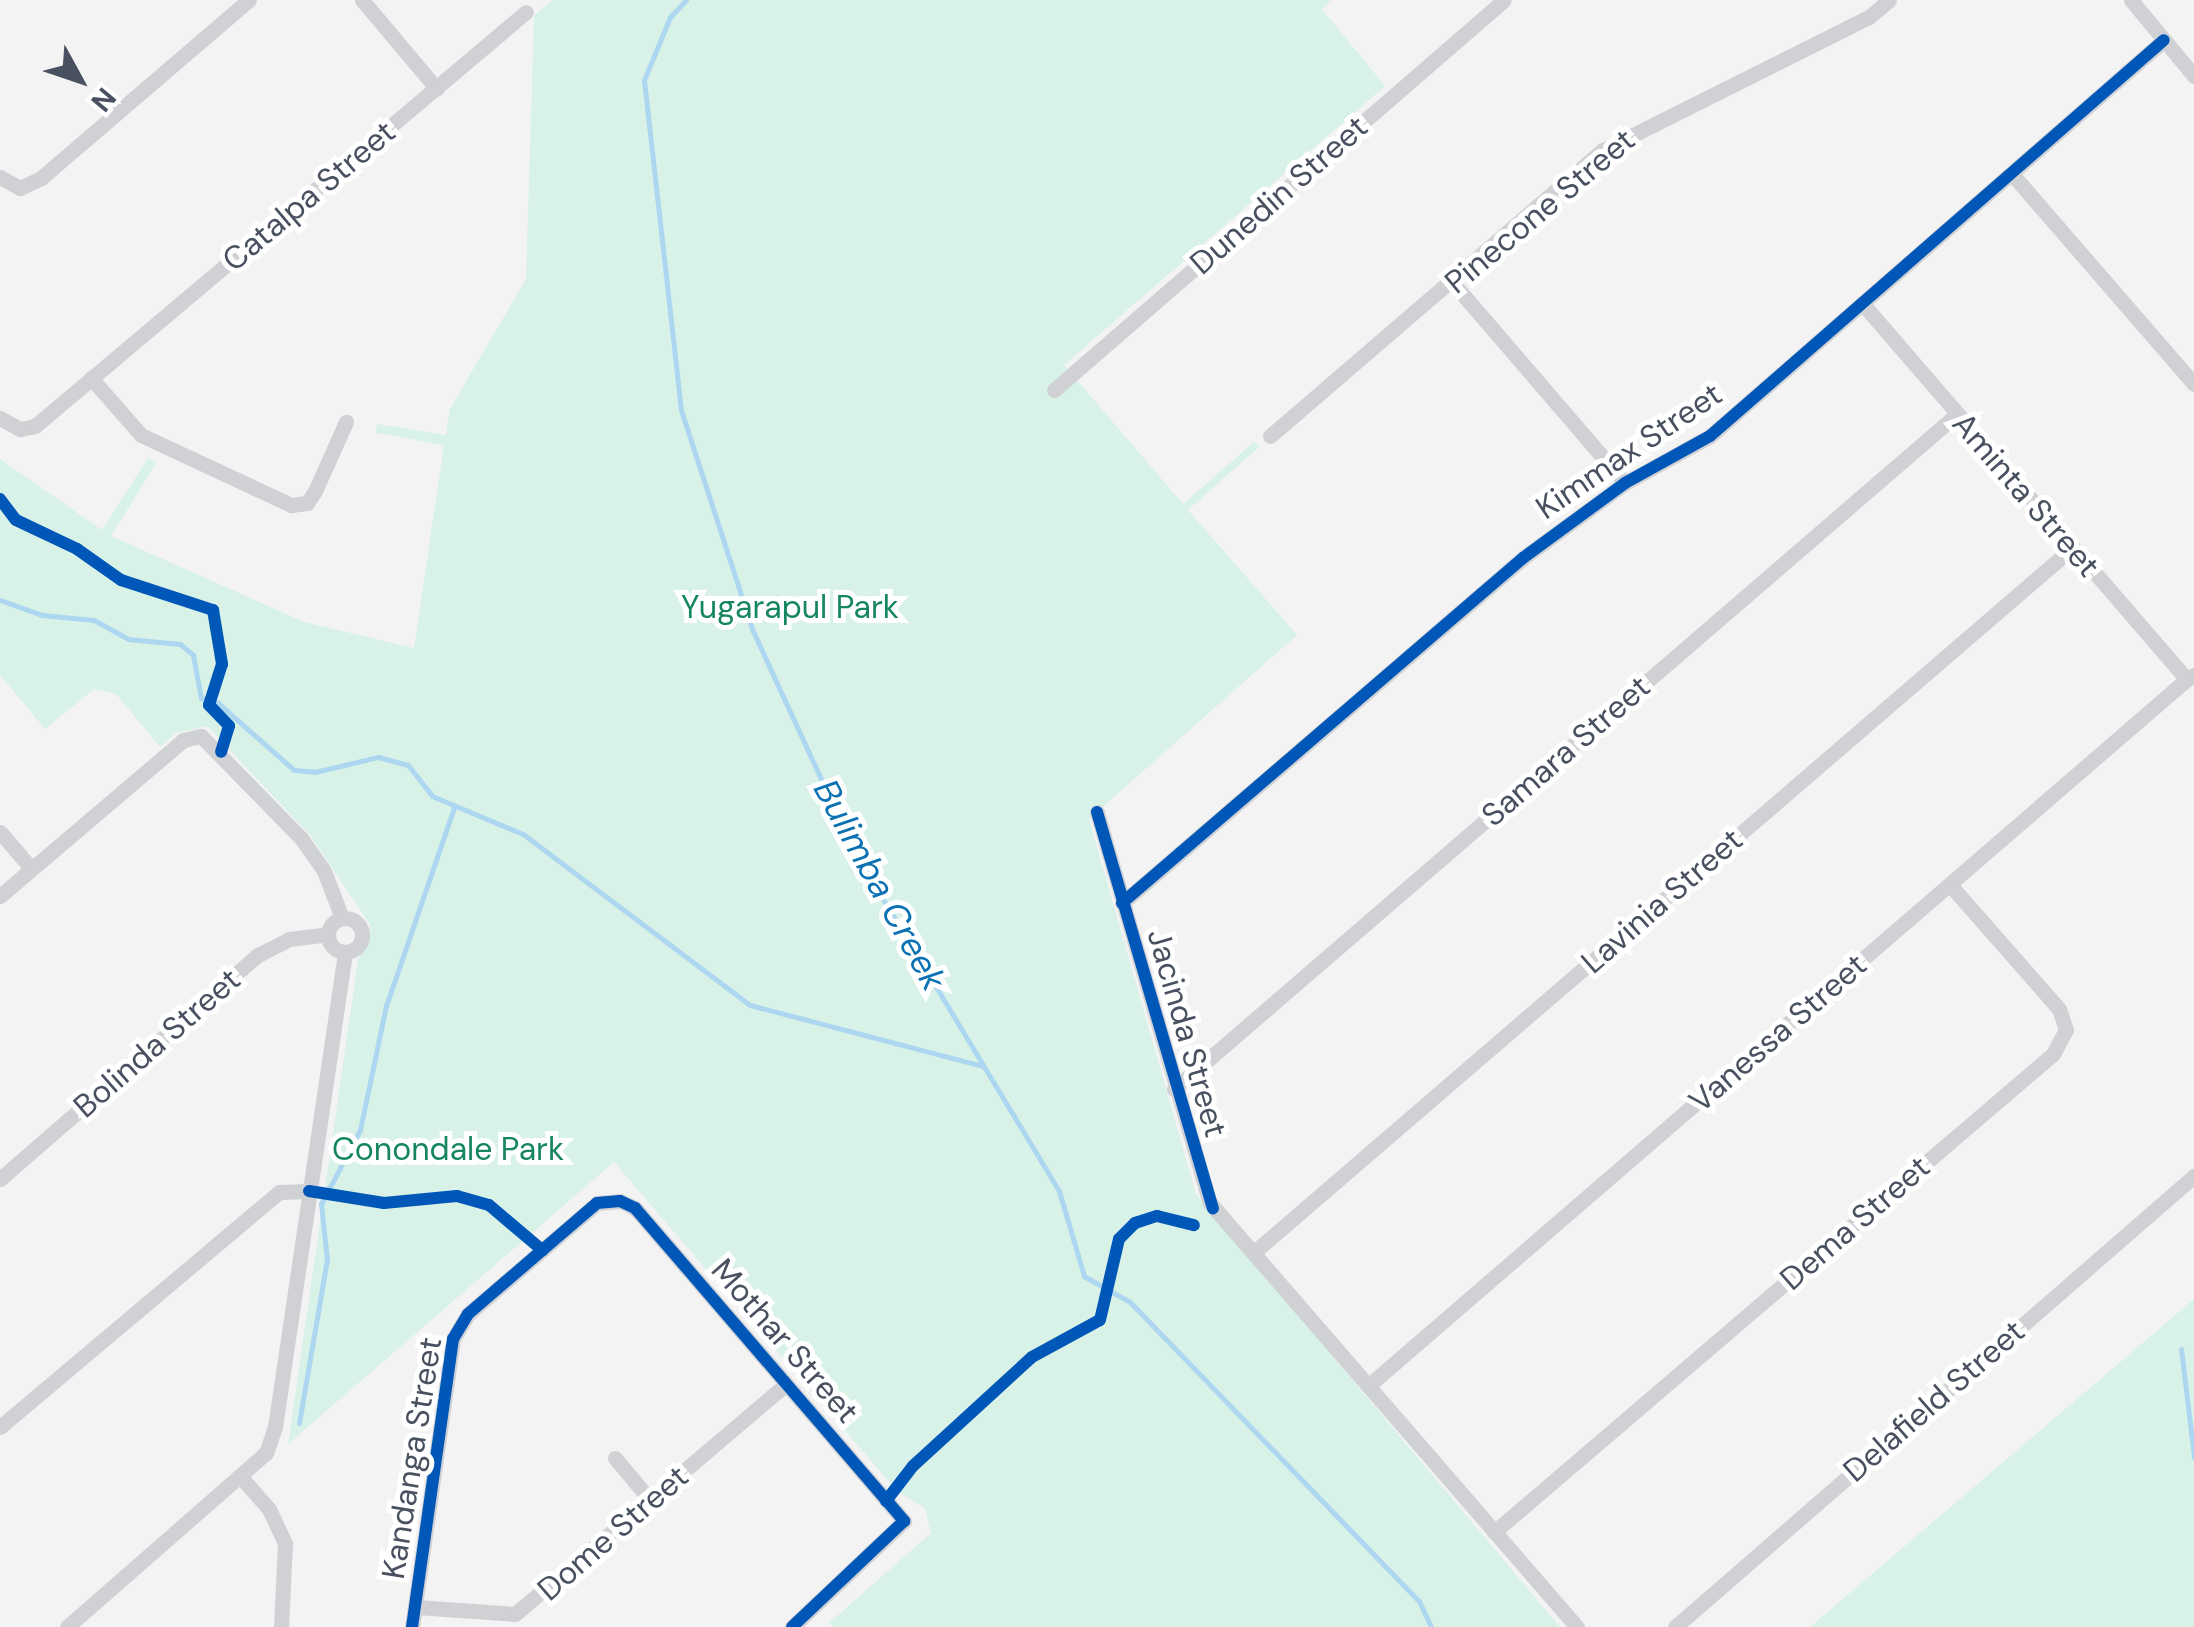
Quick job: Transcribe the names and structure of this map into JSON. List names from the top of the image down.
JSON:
{
  "streets": {
    "street": [
      "Dunedin Street",
      "Catalpa Street",
      "Pinecone Street",
      "Kimmax Street",
      "Aminta Street",
      "Samara Street",
      "Lavinia Street",
      "Jacinda Street",
      "Vanessa Street",
      "Bolinda Street",
      "Dema Street",
      "Mothar Street",
      "Delafield Street",
      "Kandanga Street",
      "Dome Street"
    ]
  },
  "crossings": [
    ["Kimmax Street", "Aminta Street"],
    ["Kimmax Street", "Jacinda Street"],
    ["Aminta Street", "Samara Street"],
    ["Aminta Street", "Lavinia Street"],
    ["Aminta Street", "Vanessa Street"],
    ["Samara Street", "Jacinda Street"],
    ["Lavinia Street", "Jacinda Street"],
    ["Jacinda Street", "Vanessa Street"],
    ["Jacinda Street", "Dema Street"],
    ["Vanessa Street", "Dema Street"],
    ["Mothar Street", "Kandanga Street"],
    ["Mothar Street", "Dome Street"],
    ["Kandanga Street", "Dome Street"]
  ],
  "water": ["Bulimba Creek"],
  "parks": ["Yugarapul Park", "Conondale Park"],
  "north": "bottom right"
}
